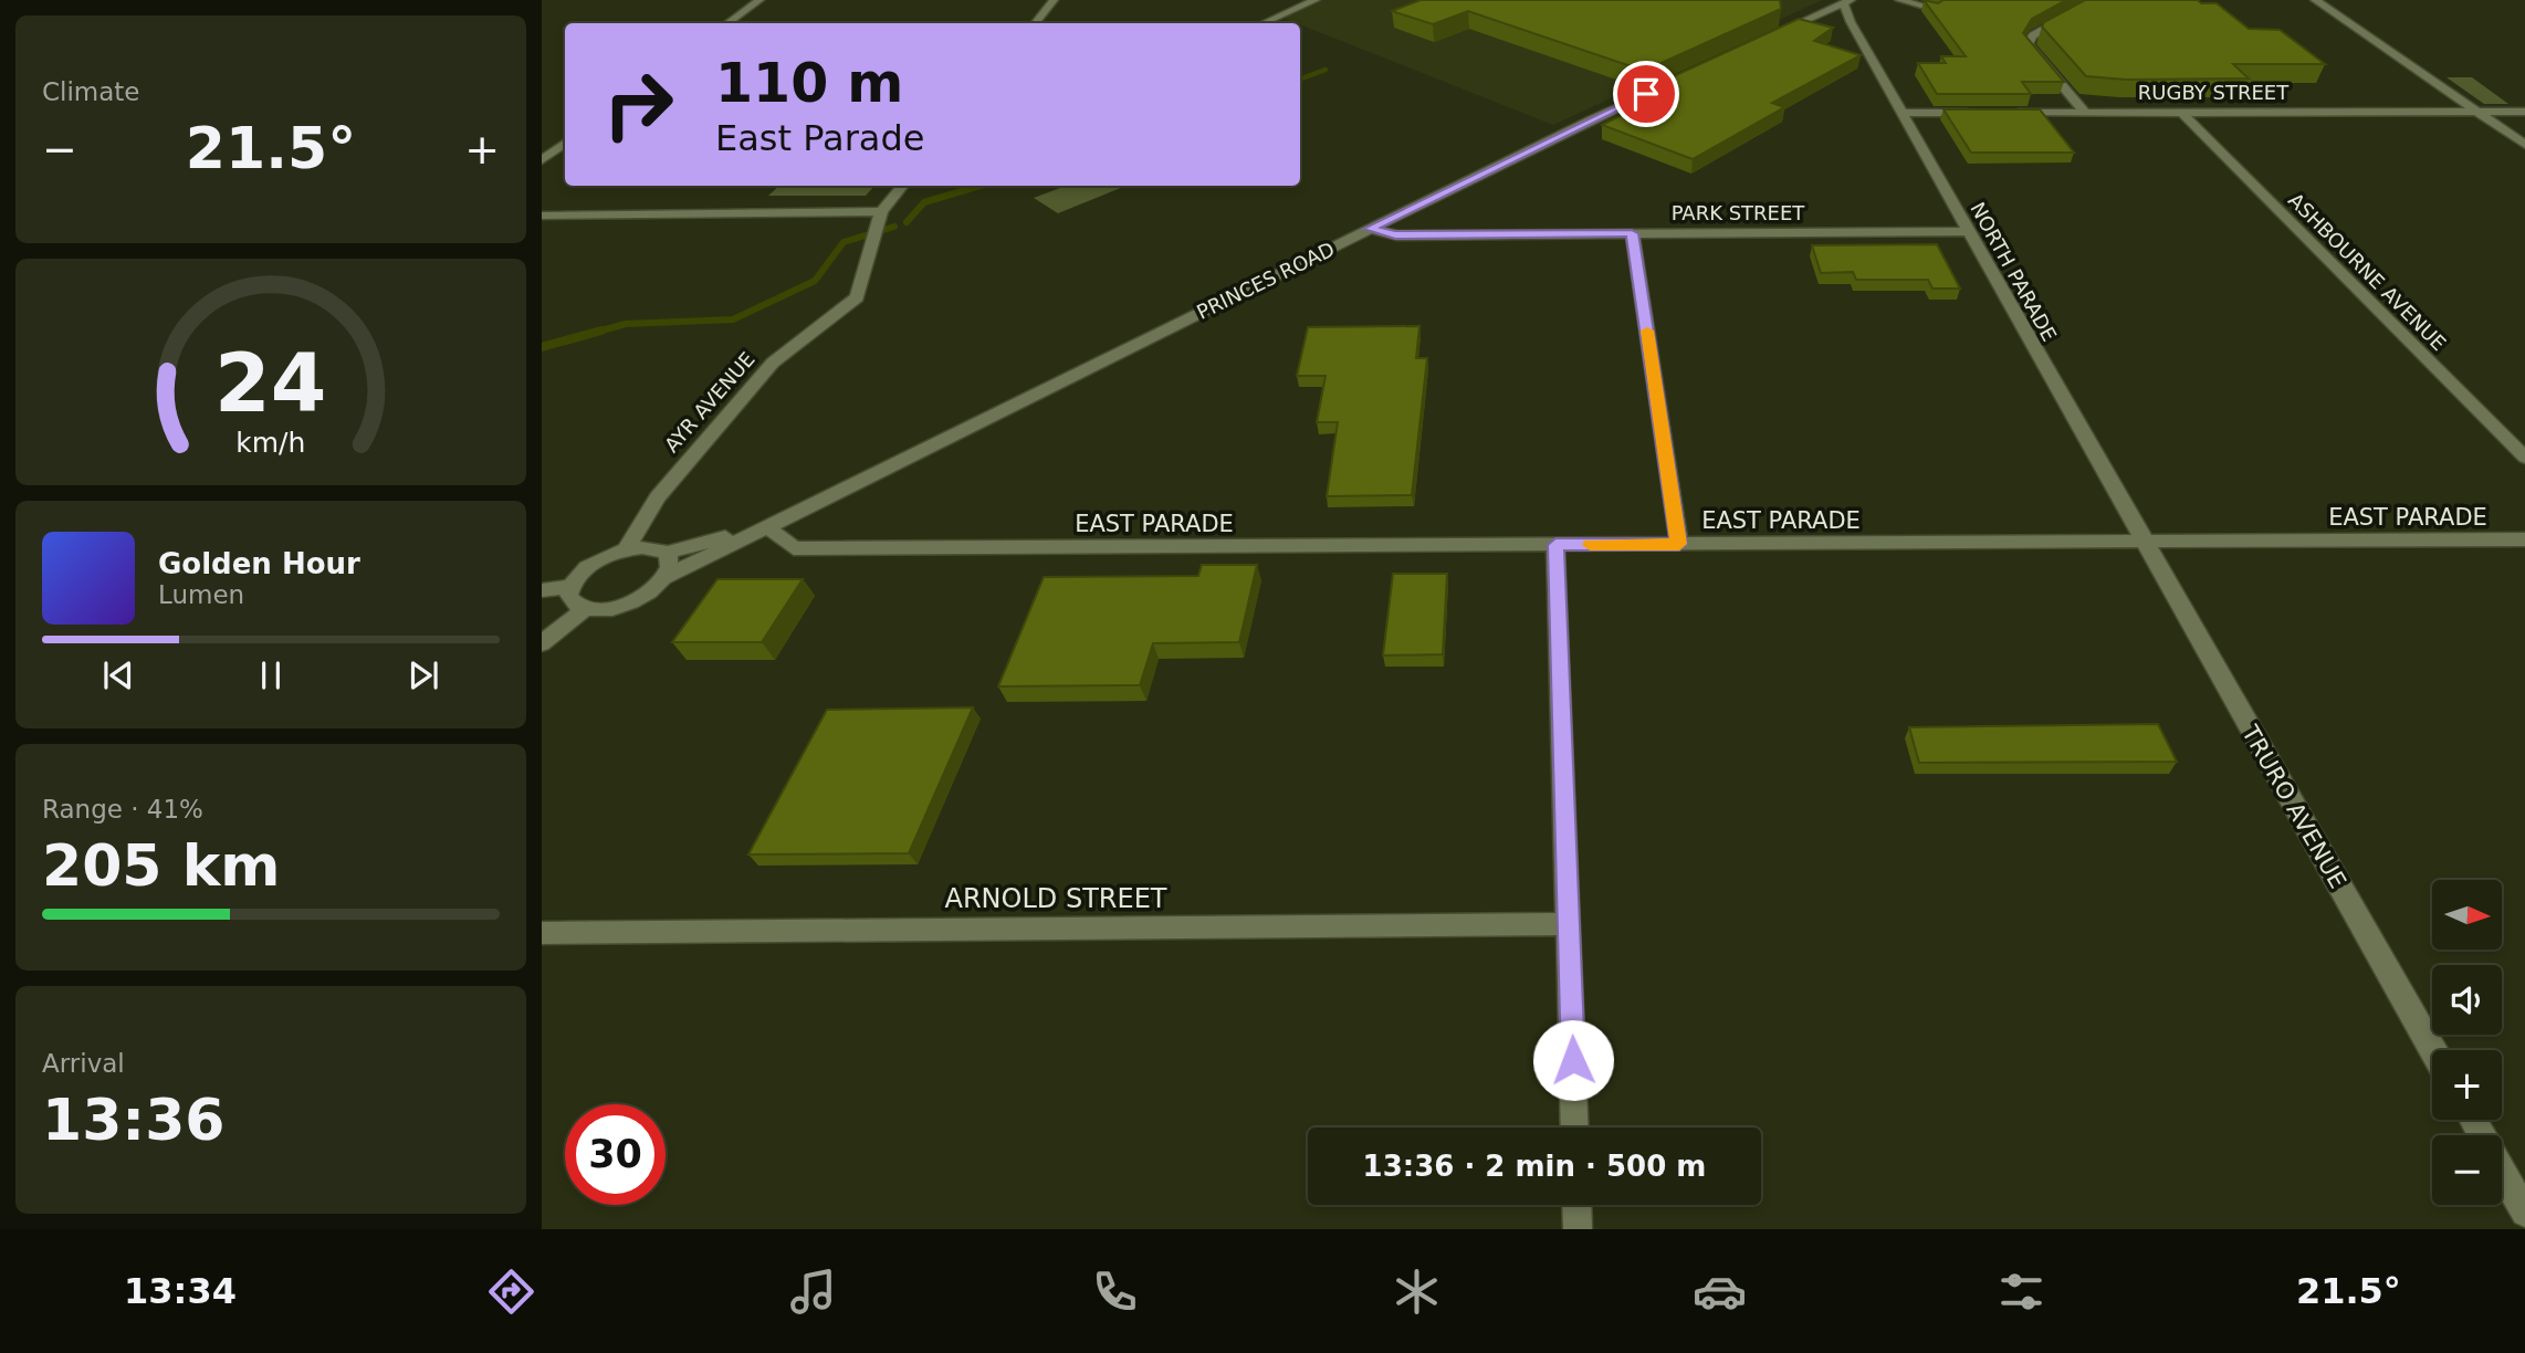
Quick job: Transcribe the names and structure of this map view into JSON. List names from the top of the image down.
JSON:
{
  "streets": {
    "street": [
      "RUGBY STREET",
      "PARK STREET",
      "NORTH PARADE",
      "ASHBOURNE AVENUE",
      "PRINCES ROAD",
      "AYR AVENUE",
      "EAST PARADE",
      "TRURO AVENUE",
      "ARNOLD STREET"
    ]
  },
  "crossings": [
    ["RUGBY STREET", "ASHBOURNE AVENUE"],
    ["PARK STREET", "NORTH PARADE"],
    ["PARK STREET", "PRINCES ROAD"],
    ["NORTH PARADE", "EAST PARADE"],
    ["NORTH PARADE", "TRURO AVENUE"],
    ["PRINCES ROAD", "EAST PARADE"],
    ["EAST PARADE", "TRURO AVENUE"]
  ],
  "north": "right",
  "page": {
    "tile": [
      "Climate",
      ["Range · 41%", "205 km"],
      ["Arrival", "13:36"]
    ],
    "turn": ["110 m", "East Parade"],
    "heat": ["−", "21.5°", "+"],
    "song": ["Golden Hour", "Lumen"],
    "map_buttons": ["+", "−"],
    "limit": "30",
    "trip": "13:36 · 2 min · 500 m",
    "tabs": ["13:34", "21.5°"],
    "gauge": ["24", "km/h"]
  }
}
